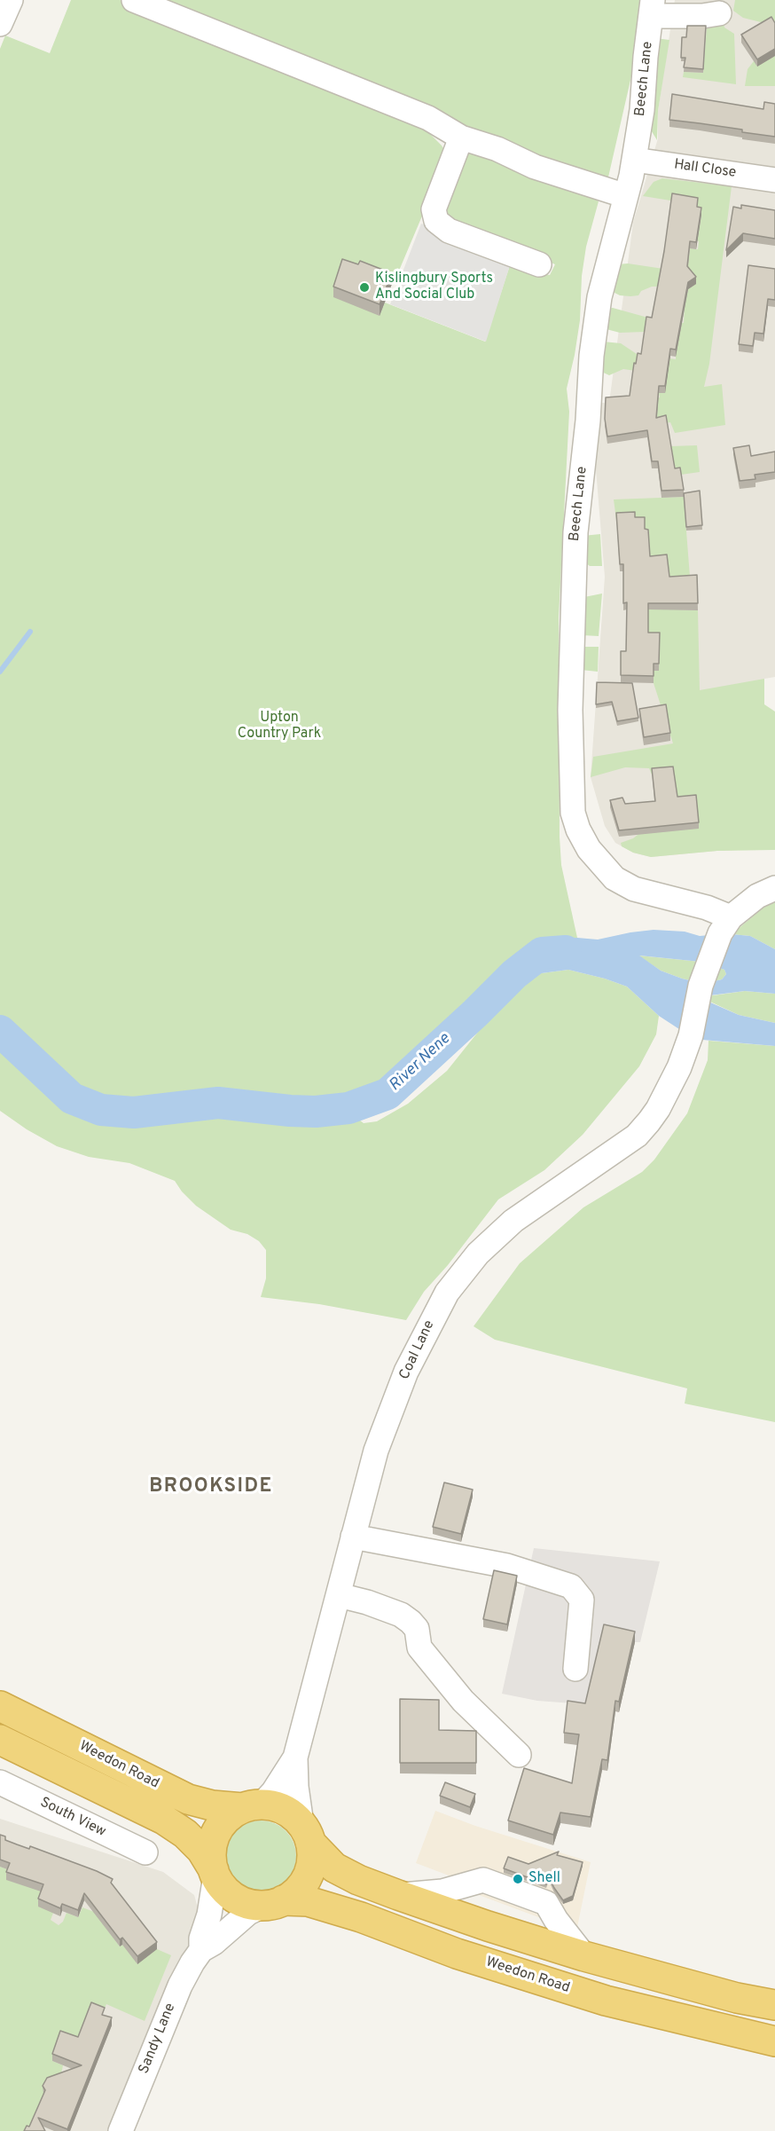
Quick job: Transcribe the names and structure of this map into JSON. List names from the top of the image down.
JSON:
{
  "streets": {
    "highway": ["Weedon Road"],
    "street": [
      "Beech Lane",
      "Hall Close",
      "Coal Lane",
      "South View",
      "Sandy Lane"
    ]
  },
  "crossings": [
    ["Beech Lane", "Hall Close"],
    ["Beech Lane", "Coal Lane"],
    ["Coal Lane", "Weedon Road"]
  ],
  "districts": ["BROOKSIDE"],
  "water": ["River Nene"],
  "parks": ["Upton Country Park"],
  "places": ["Kislingbury Sports And Social Club", "Shell"]
}
